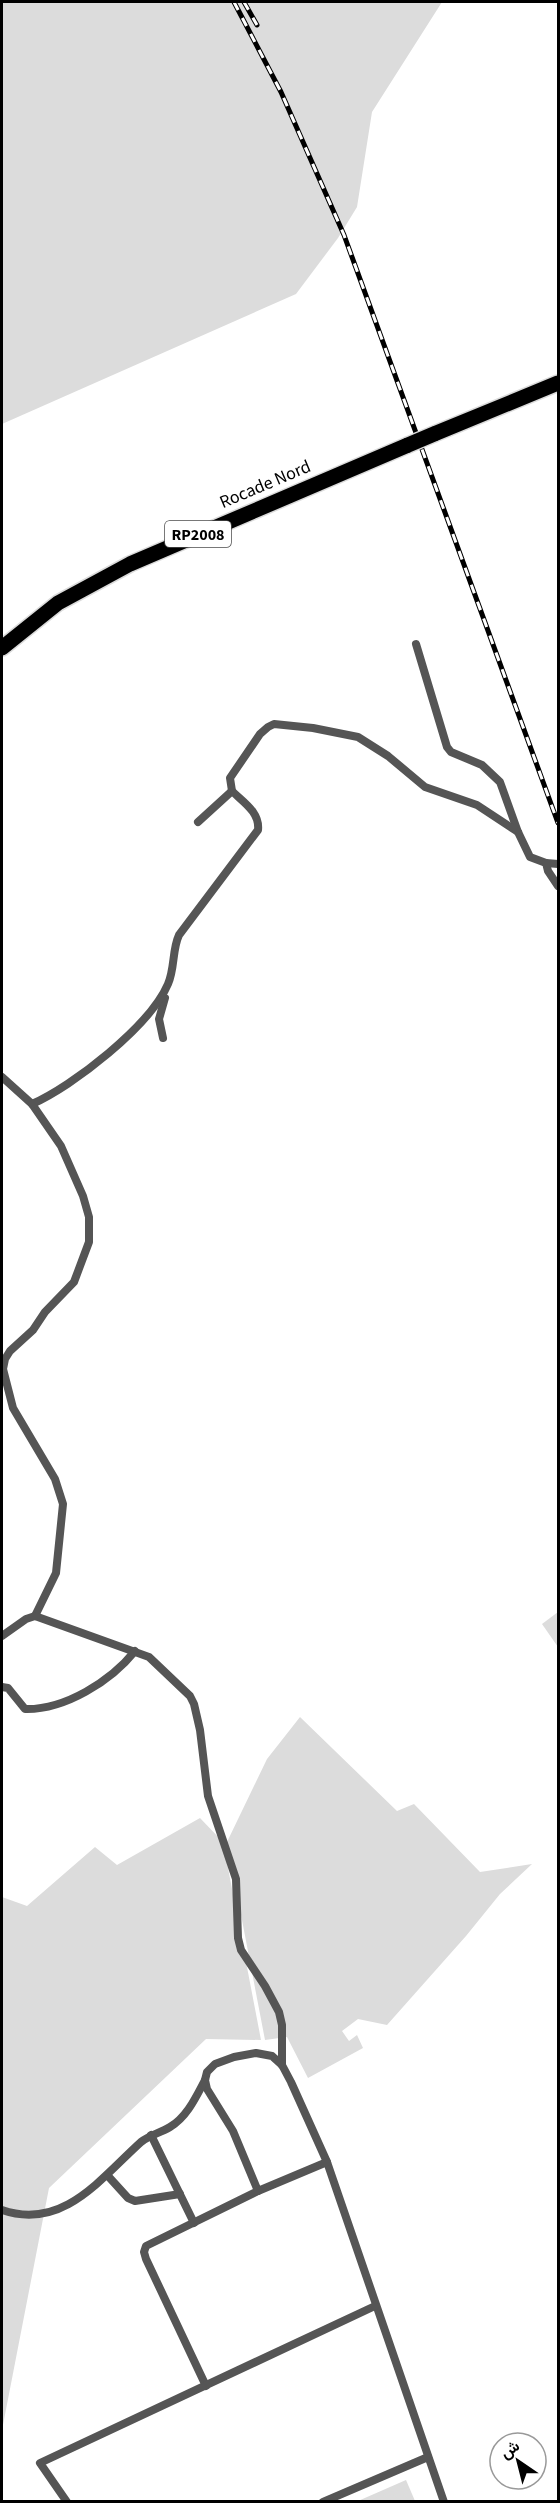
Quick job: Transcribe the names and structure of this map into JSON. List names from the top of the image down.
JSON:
{
  "streets": {
    "highway": ["Rocade Nord", "RP2008"]
  },
  "north": "top left"
}
